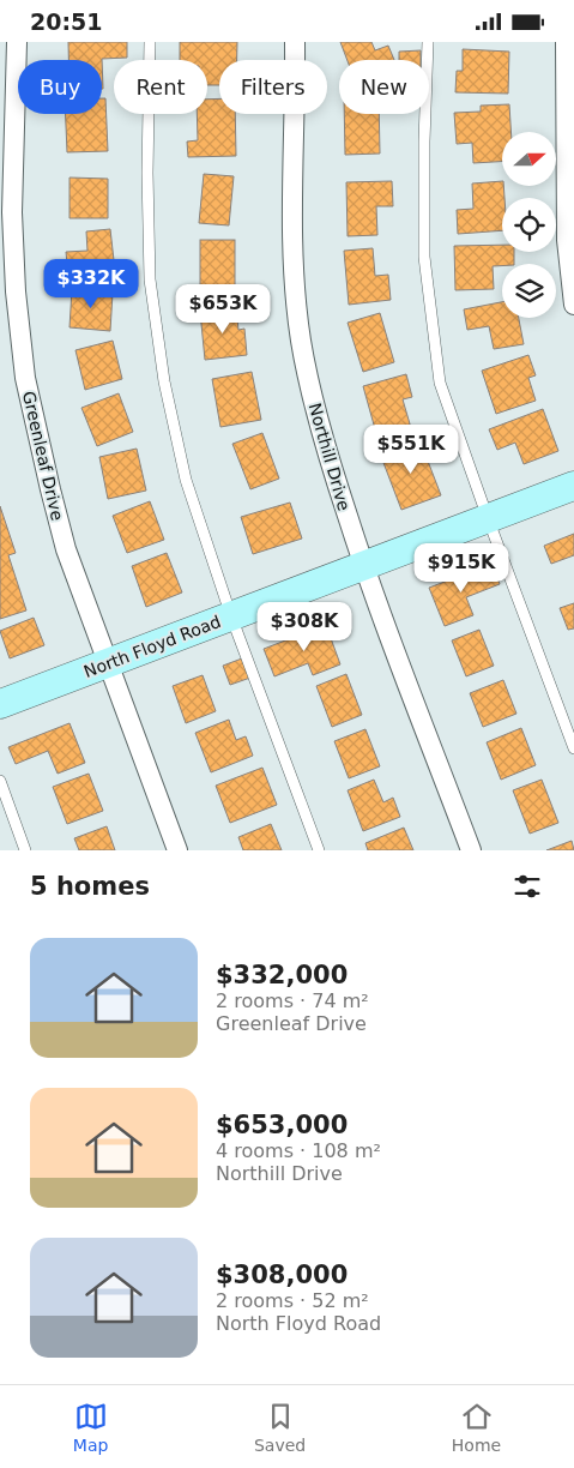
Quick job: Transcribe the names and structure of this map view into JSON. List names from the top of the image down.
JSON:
{
  "streets": {
    "street": ["Greenleaf Drive", "Northill Drive", "North Floyd Road"]
  },
  "crossings": [
    ["Greenleaf Drive", "North Floyd Road"],
    ["Northill Drive", "North Floyd Road"]
  ],
  "north": "right",
  "page": {
    "status": "20:51",
    "chip": [
      "Buy",
      "Rent",
      "Filters",
      "New"
    ],
    "price": [
      "$332K",
      "$653K",
      "$551K",
      "$915K",
      "$308K"
    ],
    "heading": "5 homes",
    "list": [
      {
        "name": "$332,000",
        "note": "2 rooms · 74 m² · Greenleaf Drive"
      },
      {
        "name": "$653,000",
        "note": "4 rooms · 108 m² · Northill Drive"
      },
      {
        "name": "$308,000",
        "note": "2 rooms · 52 m² · North Floyd Road"
      }
    ],
    "tabs": ["Map", "Saved", "Home"]
  }
}
